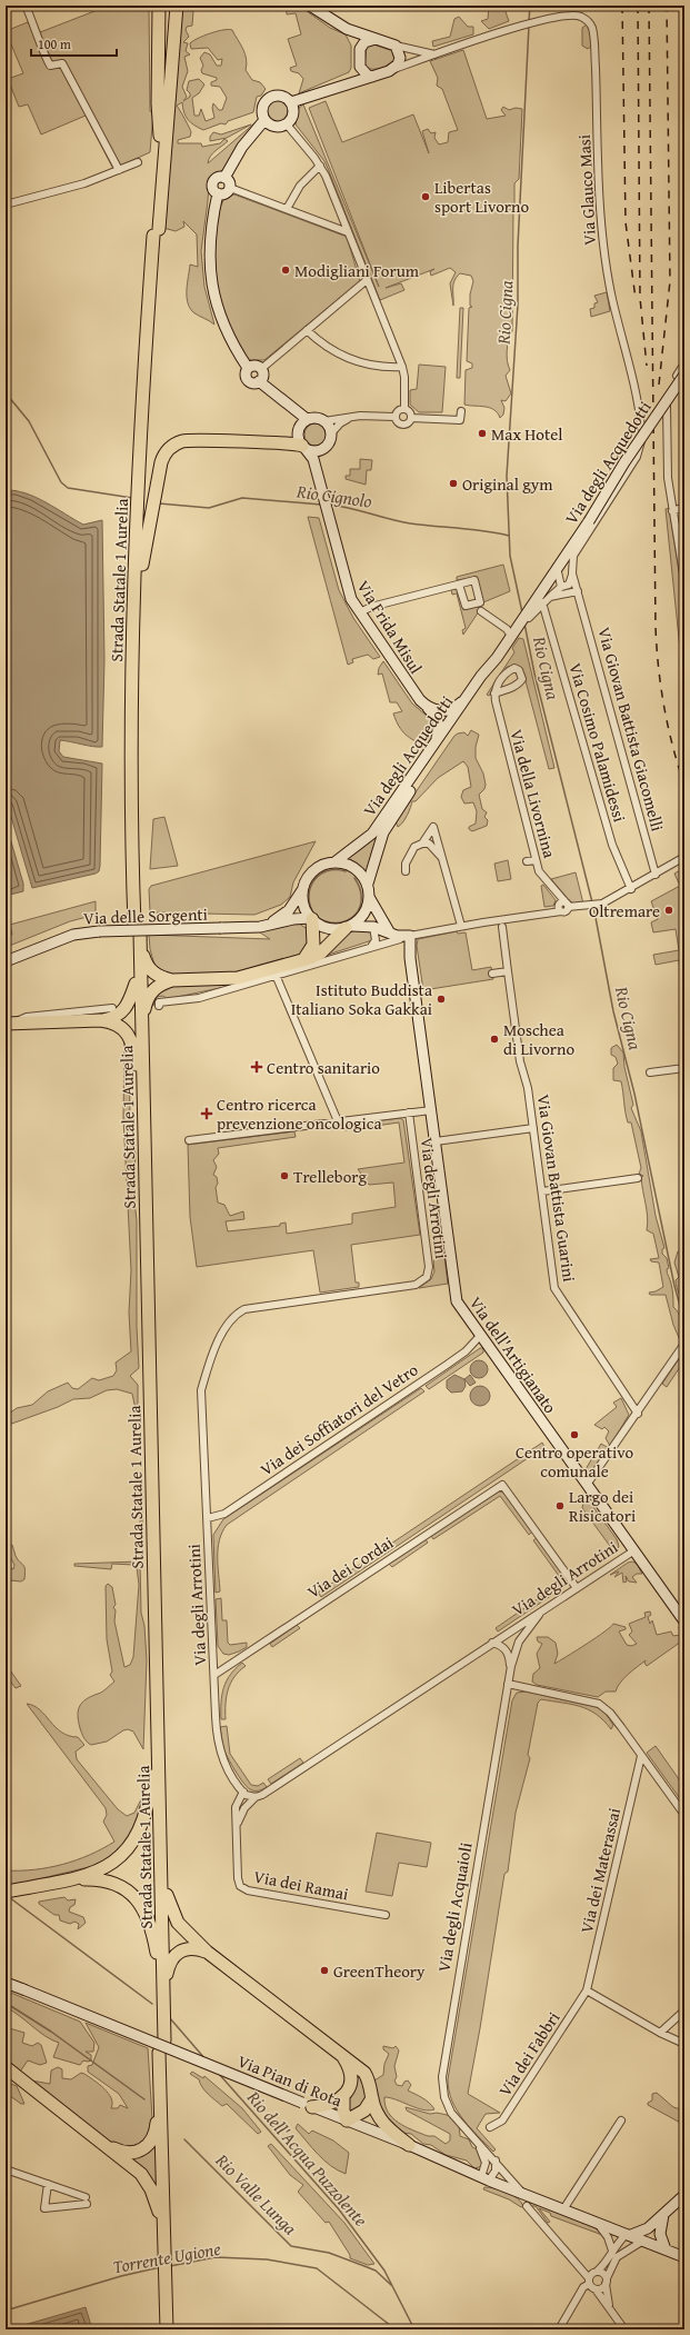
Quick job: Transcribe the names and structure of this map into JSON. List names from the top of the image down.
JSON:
{
  "streets": {
    "highway": ["Strada Statale 1 Aurelia"],
    "street": [
      "Via Glauco Masi",
      "Via degli Acquedotti",
      "Via Frida Misul",
      "Via Giovan Battista Giacomelli",
      "Via Cosimo Palamidessi",
      "Via della Livornina",
      "Via delle Sorgenti",
      "Via Giovan Battista Guarini",
      "Via degli Arrotini",
      "Via dell'Artigianato",
      "Via dei Soffiatori del Vetro",
      "Via dei Cordai",
      "Via dei Materassai",
      "Via dei Ramai",
      "Via degli Acquaioli",
      "Via dei Fabbri",
      "Via Pian di Rota"
    ]
  },
  "crossings": [
    ["Via degli Acquedotti", "Via Frida Misul"],
    ["Via degli Acquedotti", "Via Giovan Battista Giacomelli"],
    ["Via degli Acquedotti", "Via Cosimo Palamidessi"],
    ["Via degli Acquedotti", "Via delle Sorgenti"],
    ["Via degli Arrotini", "Via dell'Artigianato"],
    ["Via degli Arrotini", "Via dei Soffiatori del Vetro"],
    ["Via degli Arrotini", "Via dei Cordai"],
    ["Via degli Arrotini", "Via dei Ramai"],
    ["Via degli Arrotini", "Via degli Acquaioli"],
    ["Via dell'Artigianato", "Via dei Soffiatori del Vetro"],
    ["Via dei Materassai", "Via dei Fabbri"],
    ["Via degli Acquaioli", "Via Pian di Rota"]
  ],
  "water": [
    "Rio Cigna",
    "Rio Cignolo",
    "Rio dell'Acqua Puzzolente",
    "Rio Valle Lunga",
    "Torrente Ugione"
  ],
  "places": {
    "other": [
      "Libertas sport Livorno",
      "Modigliani Forum",
      "Max Hotel",
      "Original gym",
      "Oltremare",
      "Istituto Buddista Italiano Soka Gakkai",
      "Moschea di Livorno",
      "Trelleborg",
      "Centro operativo comunale",
      "Largo dei Risicatori",
      "GreenTheory"
    ],
    "health": ["Centro sanitario", "Centro ricerca prevenzione oncologica"]
  },
  "scale_bar": "100 m"
}
